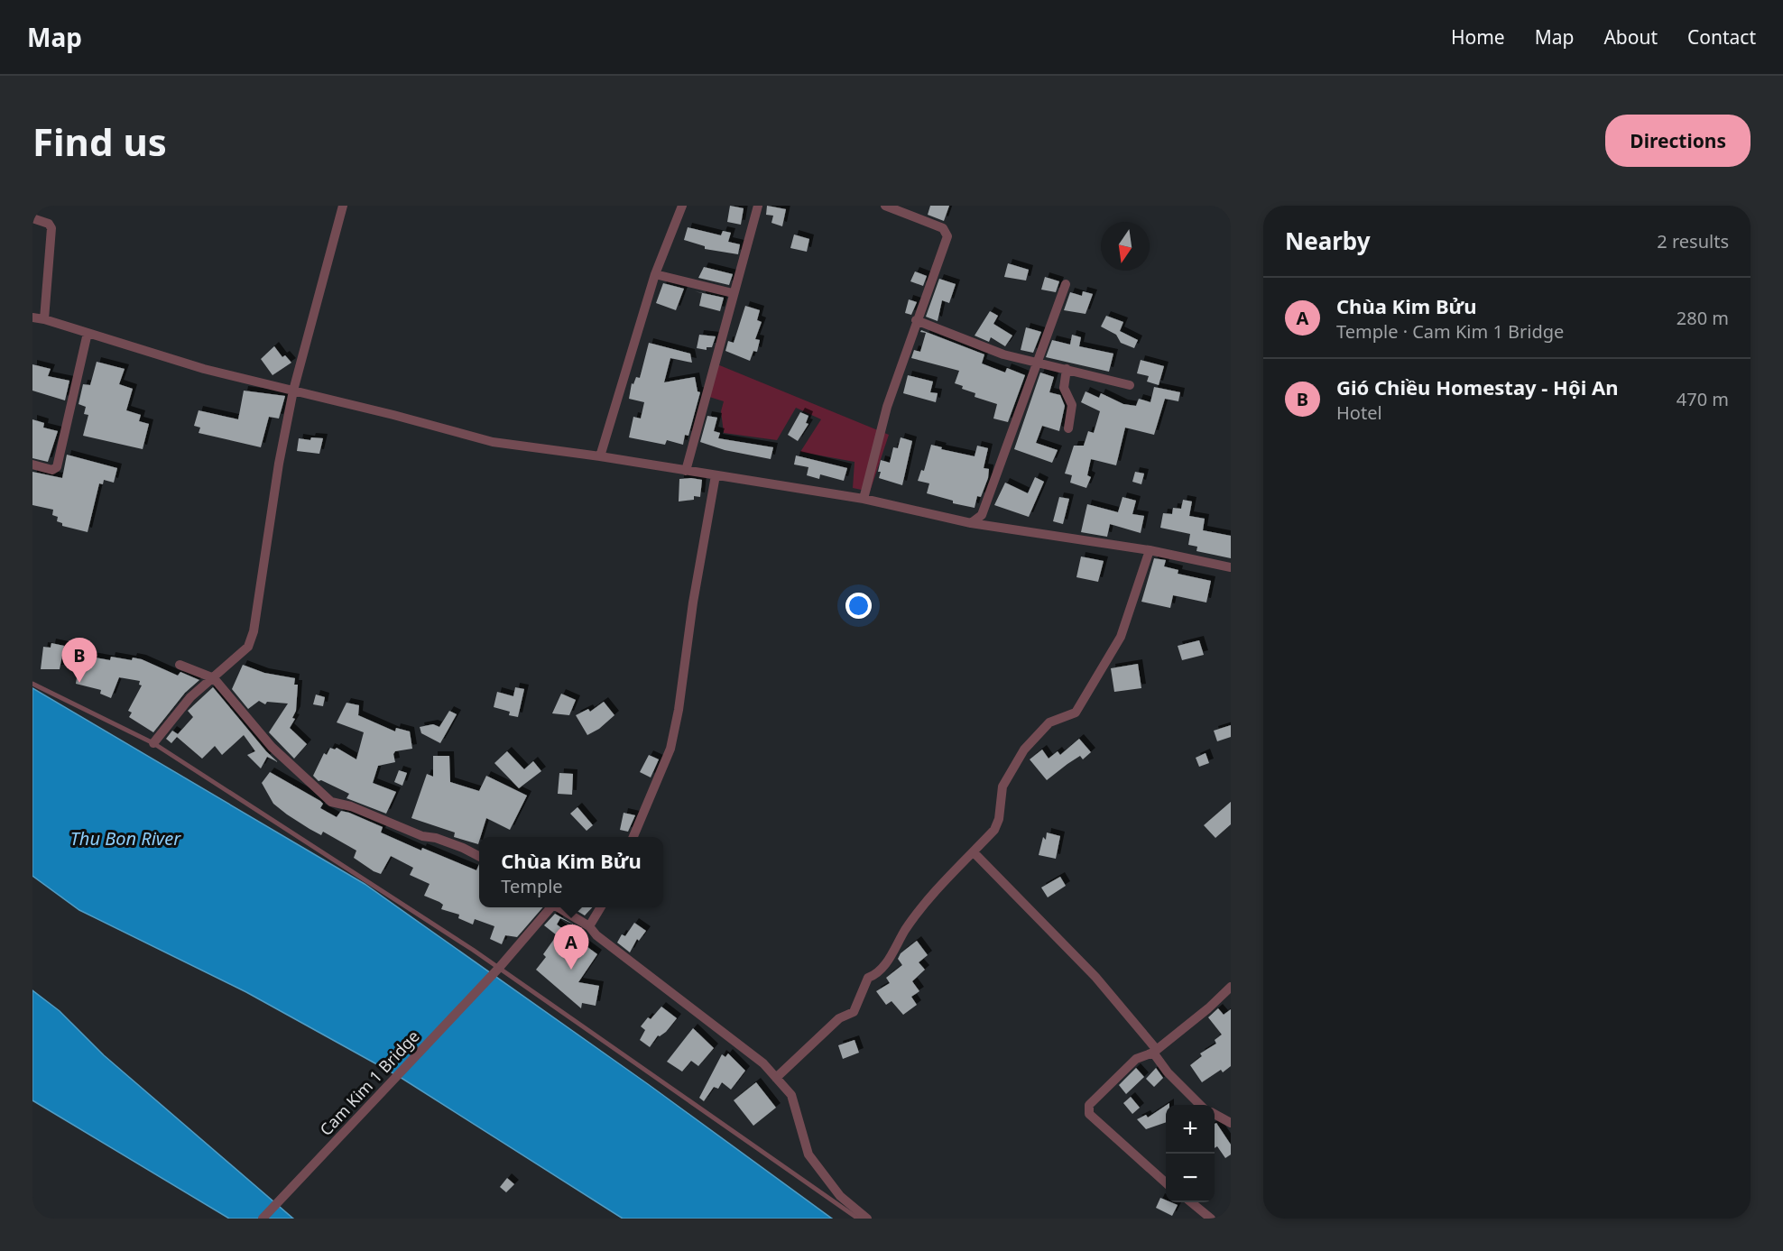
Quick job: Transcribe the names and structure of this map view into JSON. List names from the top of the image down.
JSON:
{
  "streets": {
    "street": ["Cam Kim 1 Bridge"]
  },
  "water": ["Thu Bon River"],
  "north": "bottom",
  "page": {
    "header": "Map",
    "nav": [
      "Home",
      "Map",
      "About",
      "Contact"
    ],
    "buttons": "Directions",
    "title": "Find us",
    "heading": ["Nearby", "2 results"],
    "list": [
      {
        "mark": "A",
        "name": "Chùa Kim Bửu",
        "note": "Temple · Cam Kim 1 Bridge",
        "value": "280 m"
      },
      {
        "mark": "B",
        "name": "Gió Chiều Homestay - Hội An",
        "note": "Hotel",
        "value": "470 m"
      }
    ],
    "pins": ["B", "A"],
    "popup": ["Chùa Kim Bửu", "Temple"],
    "map_buttons": ["+", "−"]
  }
}
